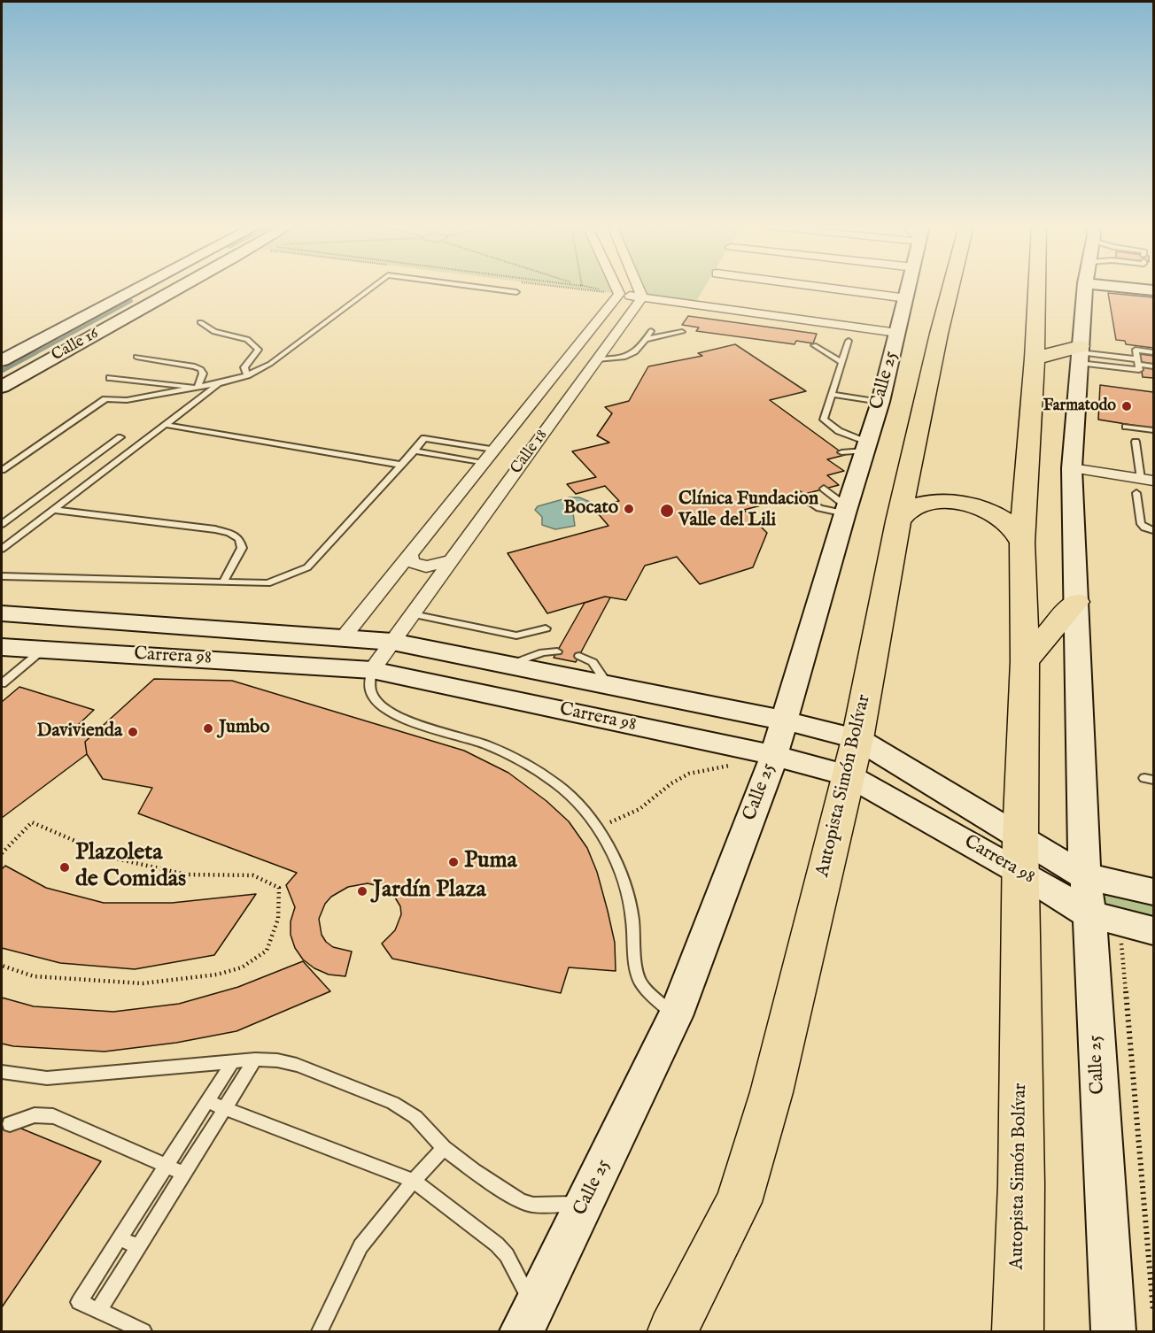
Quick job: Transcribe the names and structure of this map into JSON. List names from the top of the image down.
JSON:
{
  "streets": {
    "highway": ["Autopista Simón Bolívar"],
    "street": [
      "Calle 16",
      "Calle 25",
      "Calle 18",
      "Carrera 98"
    ]
  },
  "crossings": [
    ["Calle 25", "Carrera 98"],
    ["Calle 18", "Carrera 98"],
    ["Carrera 98", "Autopista Simón Bolívar"]
  ],
  "places": [
    "Farmatodo",
    "Bocato",
    "Clínica Fundacion Valle del Lili",
    "Jumbo",
    "Davivienda",
    "Puma",
    "Plazoleta de Comidas",
    "Jardín Plaza"
  ]
}
